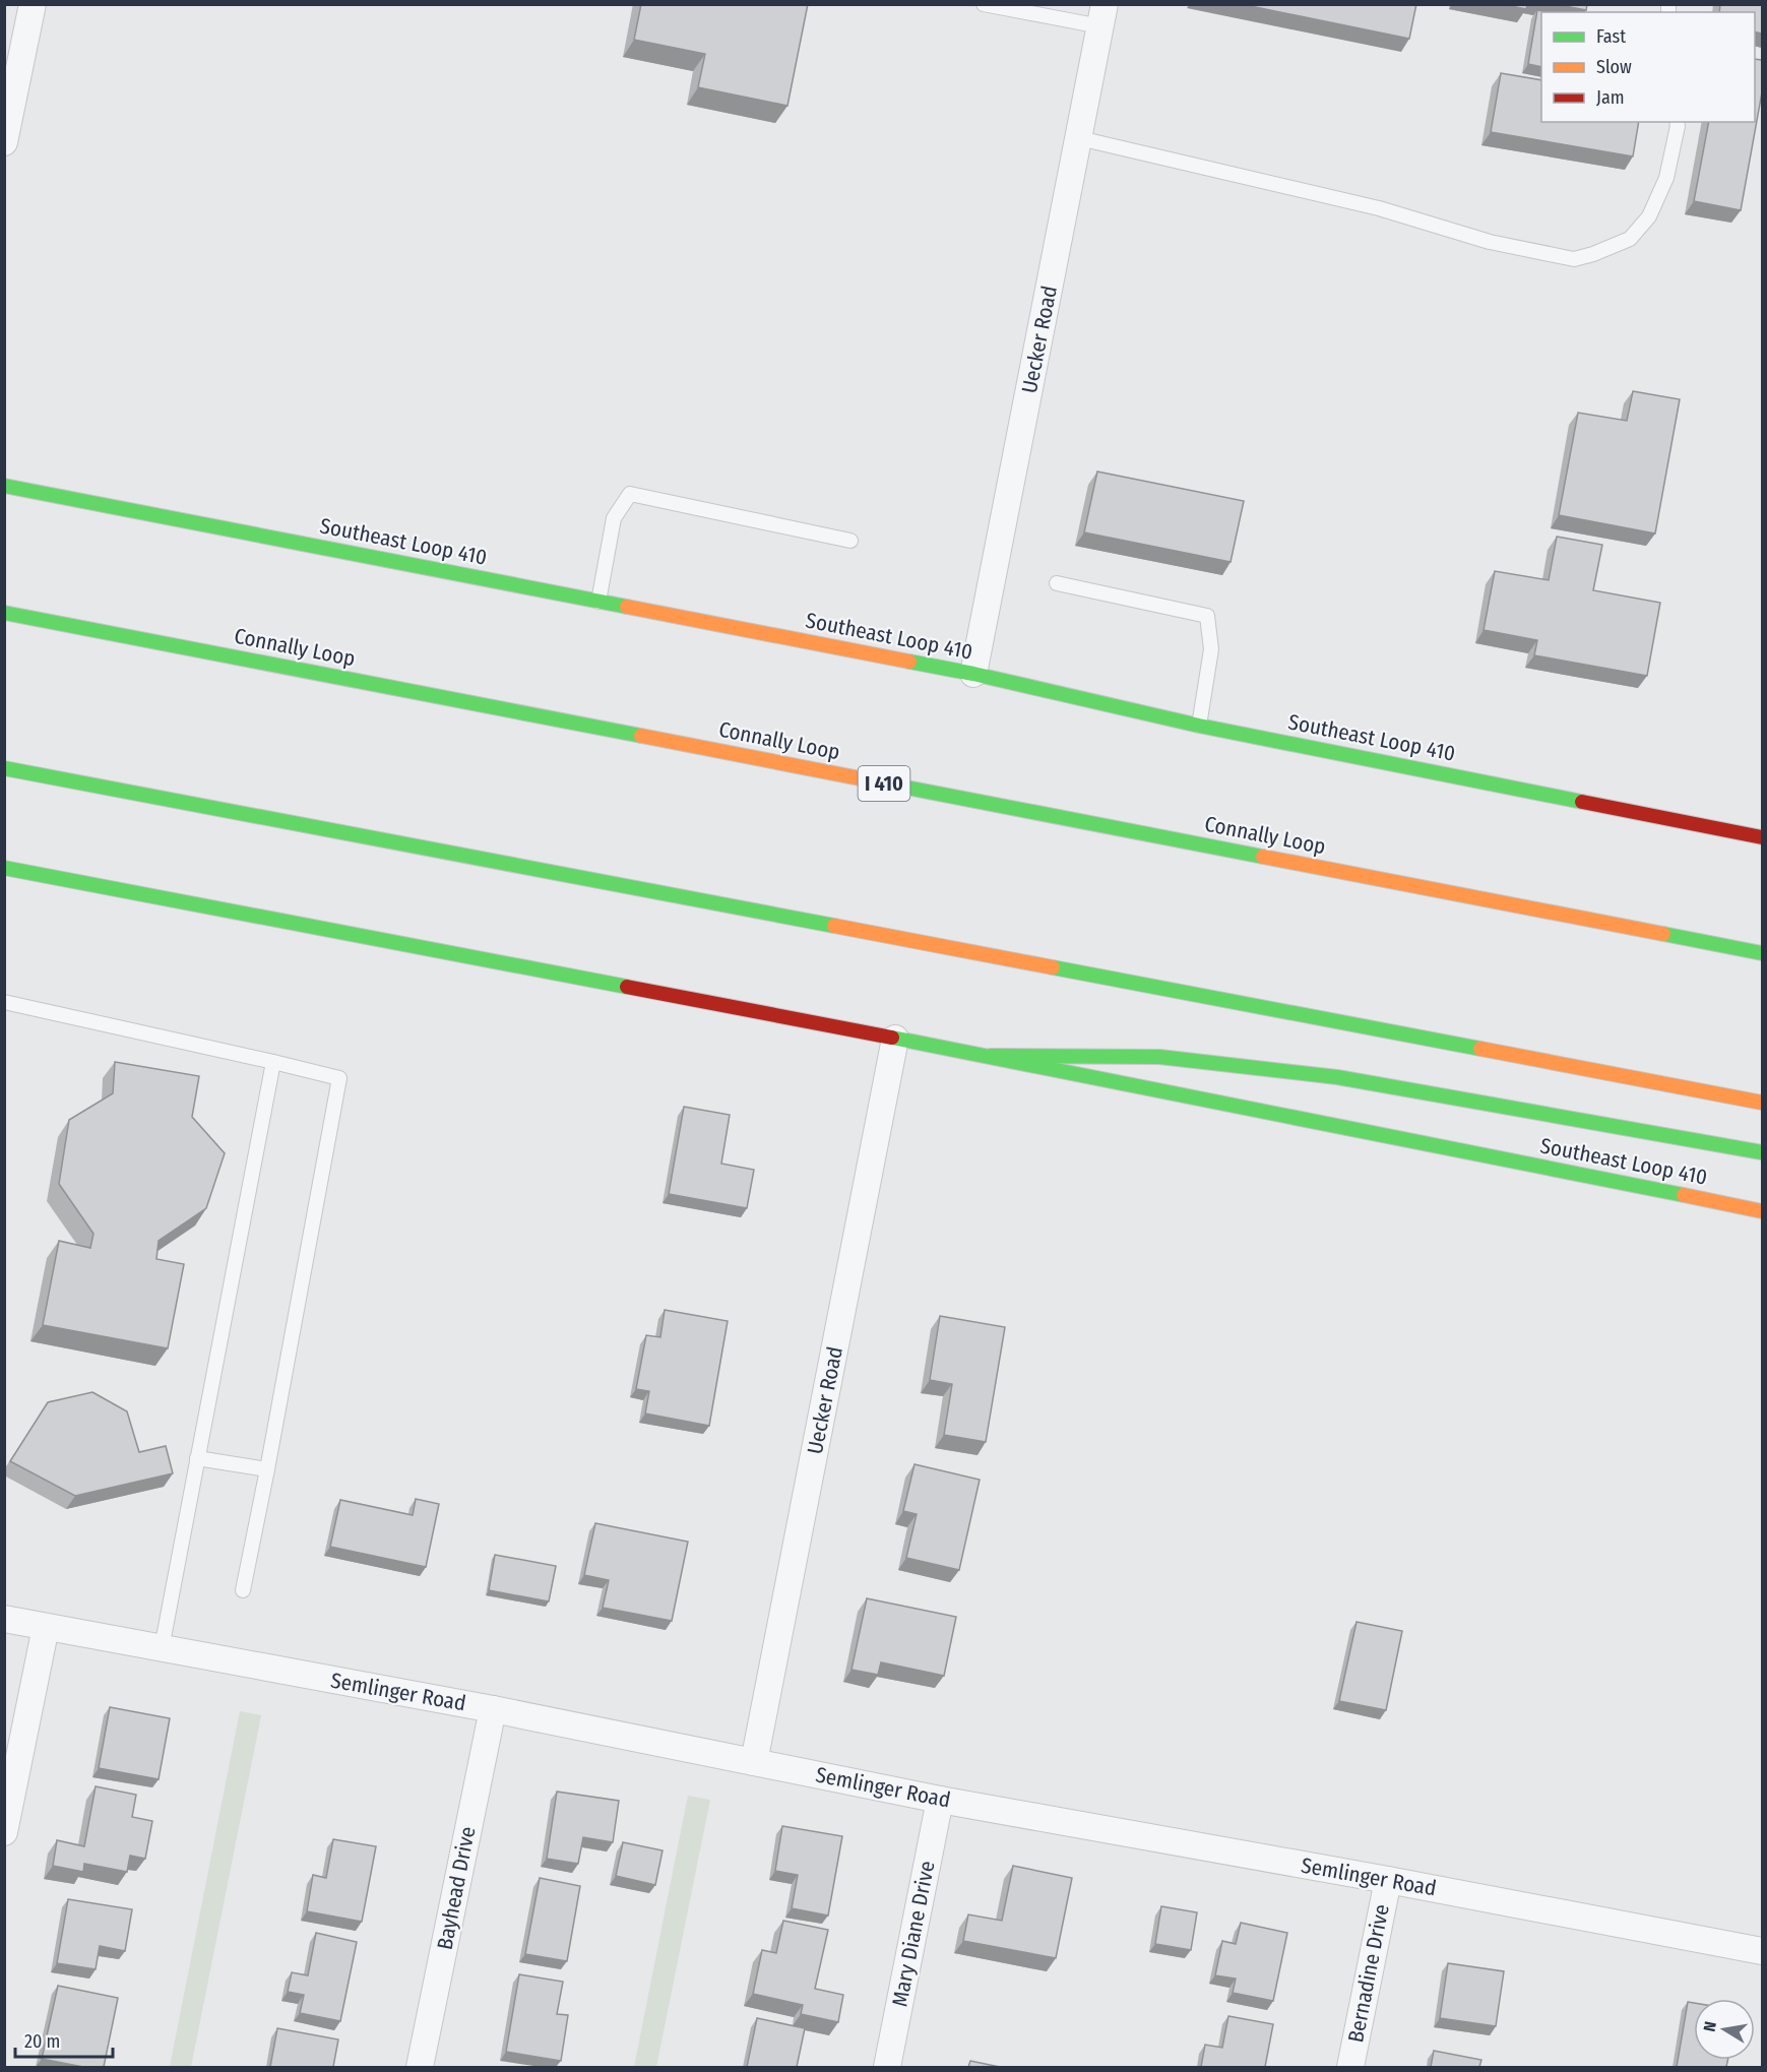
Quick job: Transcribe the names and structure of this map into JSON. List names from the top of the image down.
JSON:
{
  "streets": {
    "main road": ["Southeast Loop 410", "Connally Loop", "I 410"],
    "street": [
      "Uecker Road",
      "Semlinger Road",
      "Bayhead Drive",
      "Mary Diane Drive",
      "Bernadine Drive"
    ]
  },
  "crossings": [
    ["Uecker Road", "Southeast Loop 410"],
    ["Uecker Road", "Semlinger Road"],
    ["Semlinger Road", "Bayhead Drive"],
    ["Semlinger Road", "Mary Diane Drive"],
    ["Semlinger Road", "Bernadine Drive"]
  ],
  "legend": ["Fast", "Slow", "Jam"],
  "scale_bar": "20 m",
  "north": "left"
}
